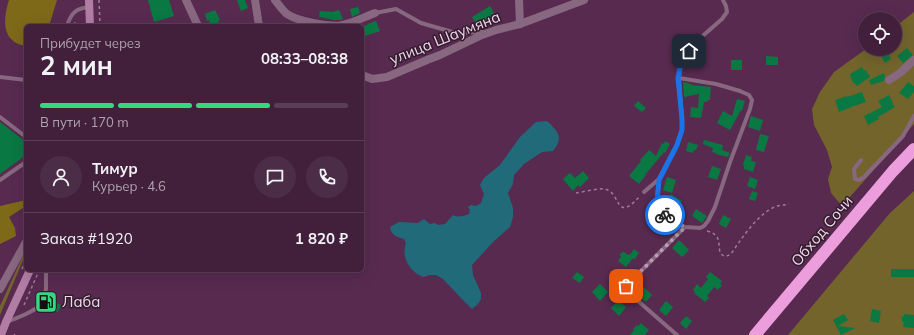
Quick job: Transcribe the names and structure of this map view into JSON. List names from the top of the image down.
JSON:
{
  "streets": {
    "highway": ["Обход Сочи"],
    "street": ["улица Шаумяна"]
  },
  "places": {
    "fuel station": ["Лаба"]
  },
  "page": {
    "heading": ["2 мин", "Прибудет через", "08:33–08:38"],
    "panel": [
      "Тимур",
      "Курьер · 4.6",
      "Заказ #1920",
      "1 820 ₽"
    ],
    "bar": "В пути · 170 m"
  }
}
